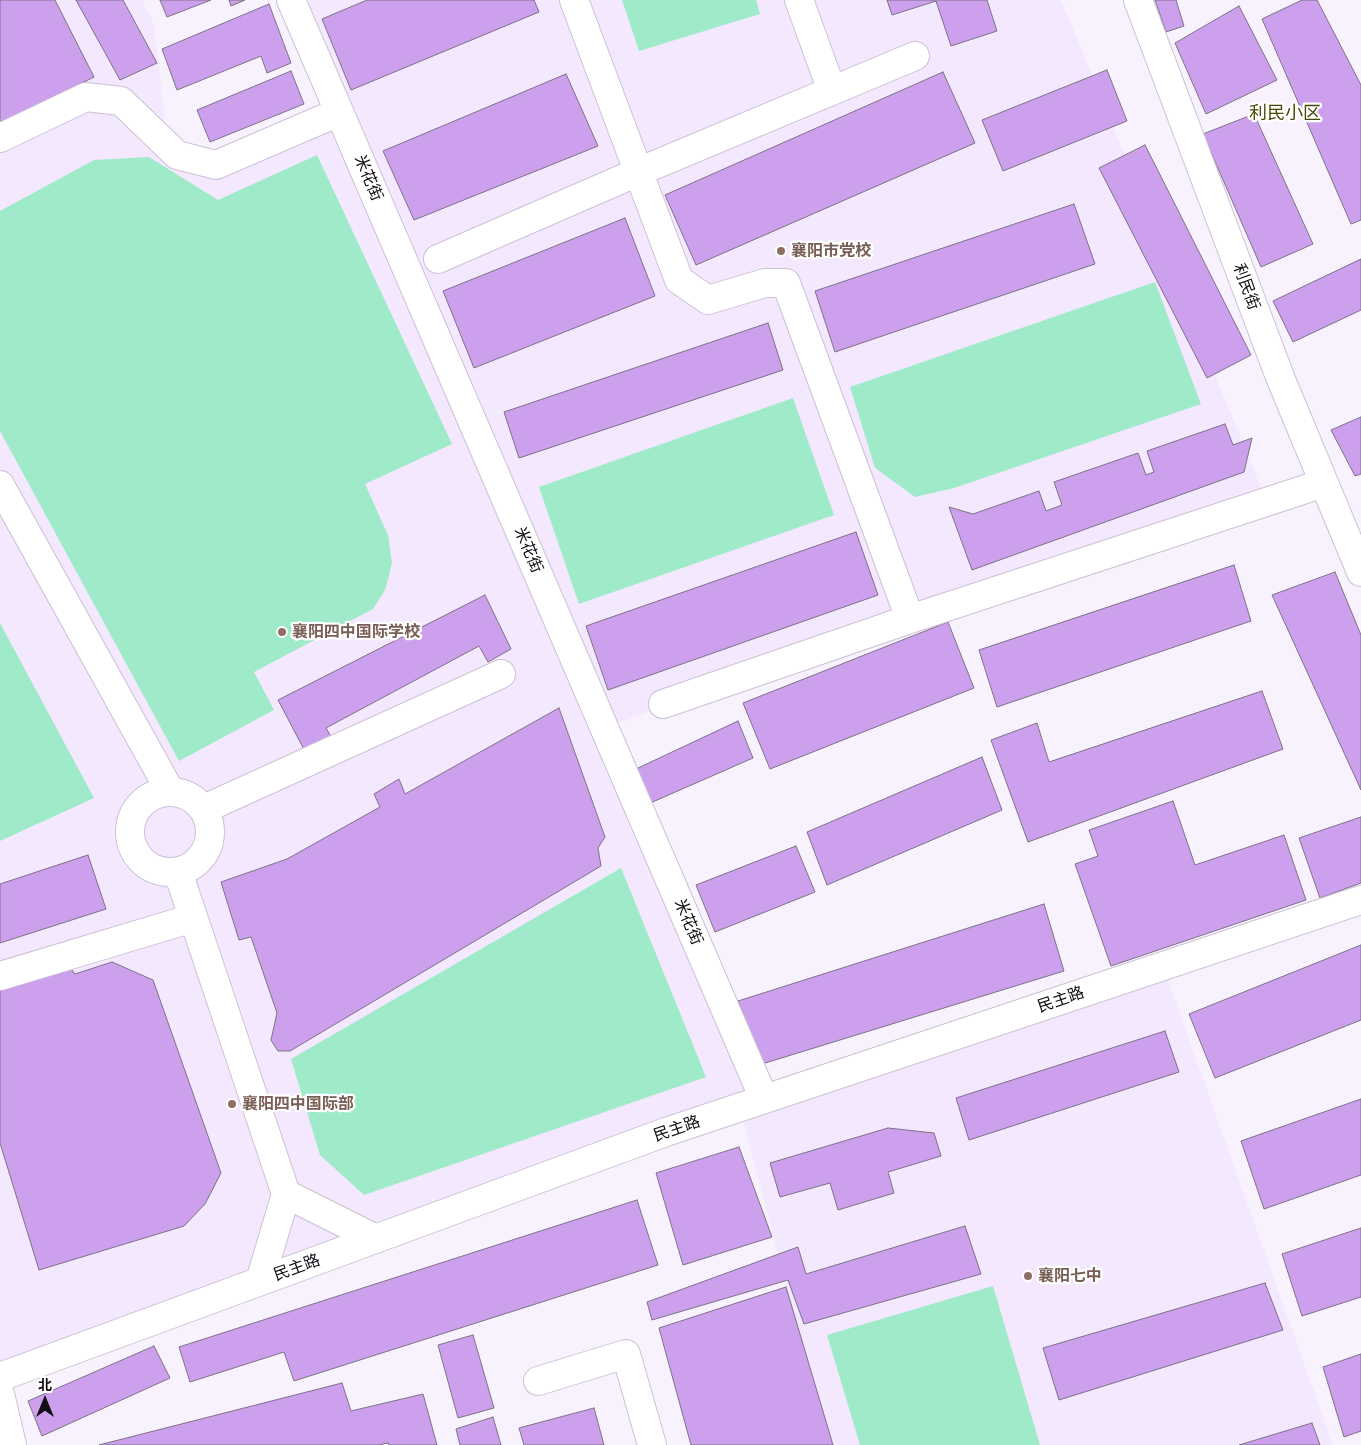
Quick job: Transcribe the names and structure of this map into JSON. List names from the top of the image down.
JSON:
{
  "streets": {
    "street": ["米花街", "利民街", "民主路"]
  },
  "crossings": [
    ["米花街", "民主路"]
  ],
  "districts": ["利民小区"],
  "places": [
    "襄阳市党校",
    "襄阳四中国际学校",
    "襄阳四中国际部",
    "襄阳七中"
  ],
  "north": "top"
}
